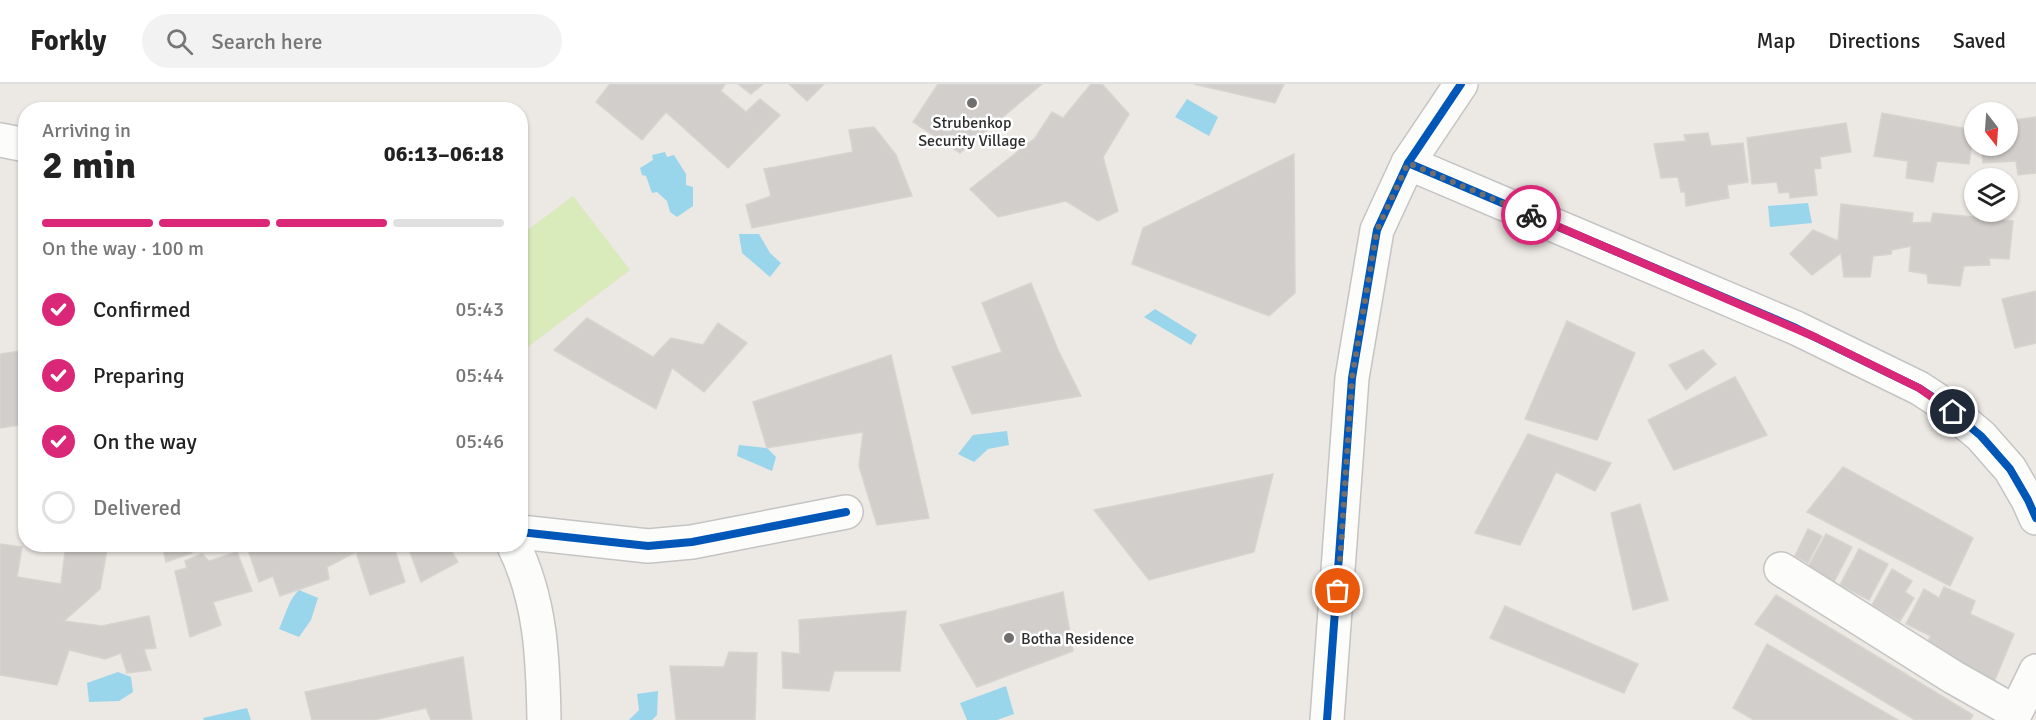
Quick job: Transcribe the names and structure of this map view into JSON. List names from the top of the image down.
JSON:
{
  "places": ["Strubenkop Security Village", "Botha Residence"],
  "north": "bottom",
  "page": {
    "header": "Forkly",
    "search": "Search here",
    "nav": ["Map", "Directions", "Saved"],
    "heading": ["2 min", "Arriving in", "06:13–06:18"],
    "bar": "On the way · 100 m",
    "list": [
      ["Confirmed", "05:43"],
      ["Preparing", "05:44"],
      ["On the way", "05:46"],
      "Delivered"
    ]
  }
}
